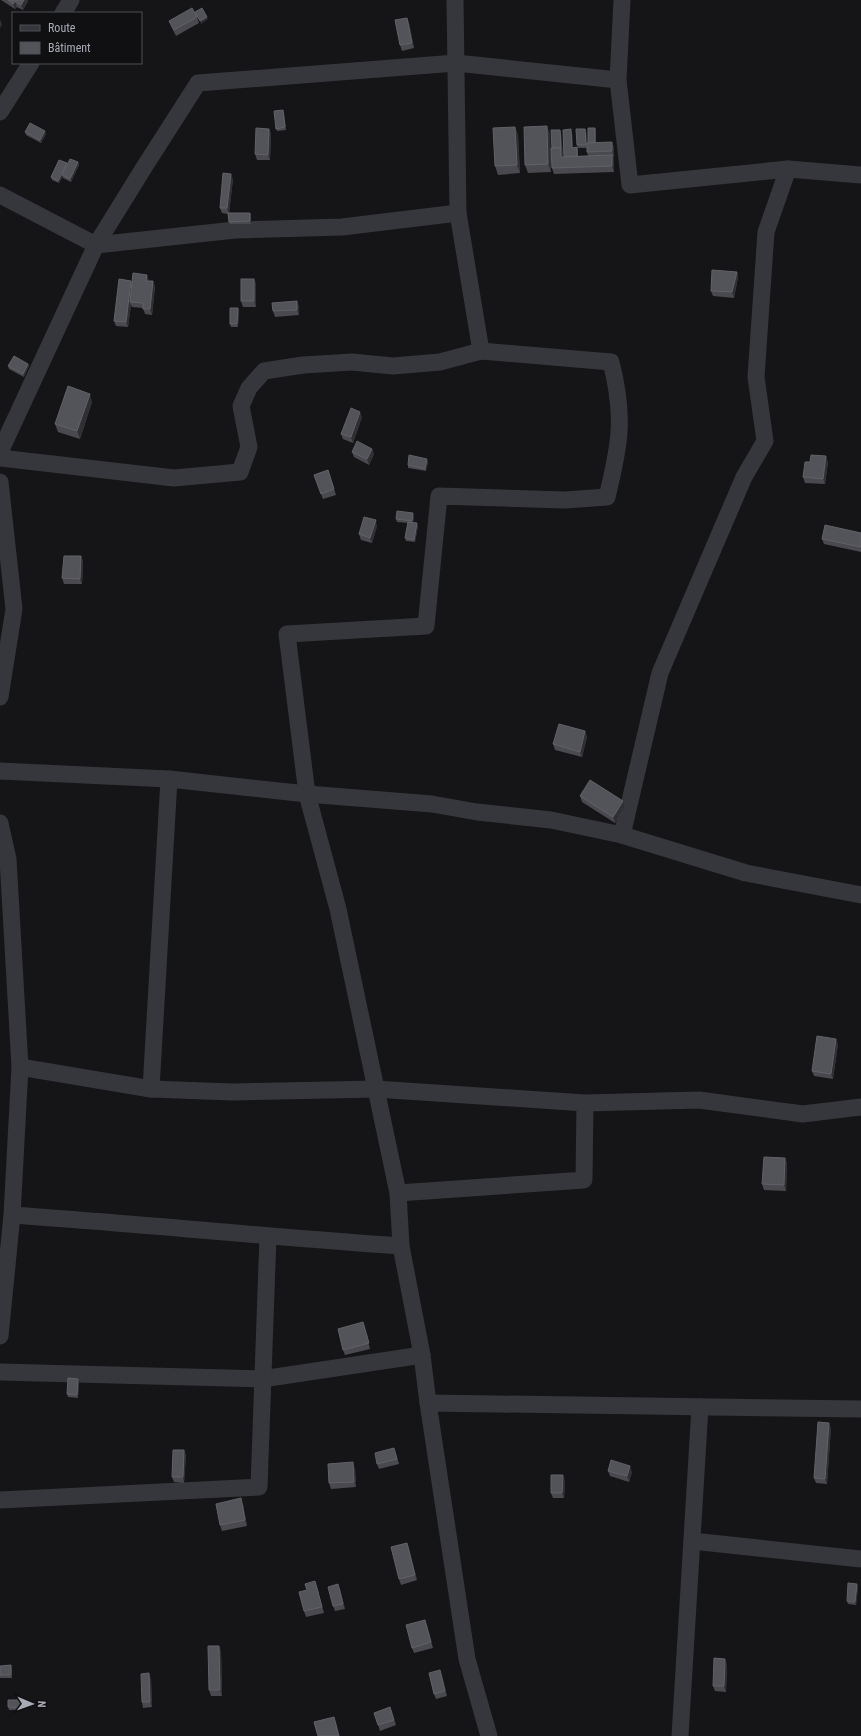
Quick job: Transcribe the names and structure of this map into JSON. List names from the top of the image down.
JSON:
{
  "legend": ["Route", "Bâtiment"],
  "north": "right"
}
